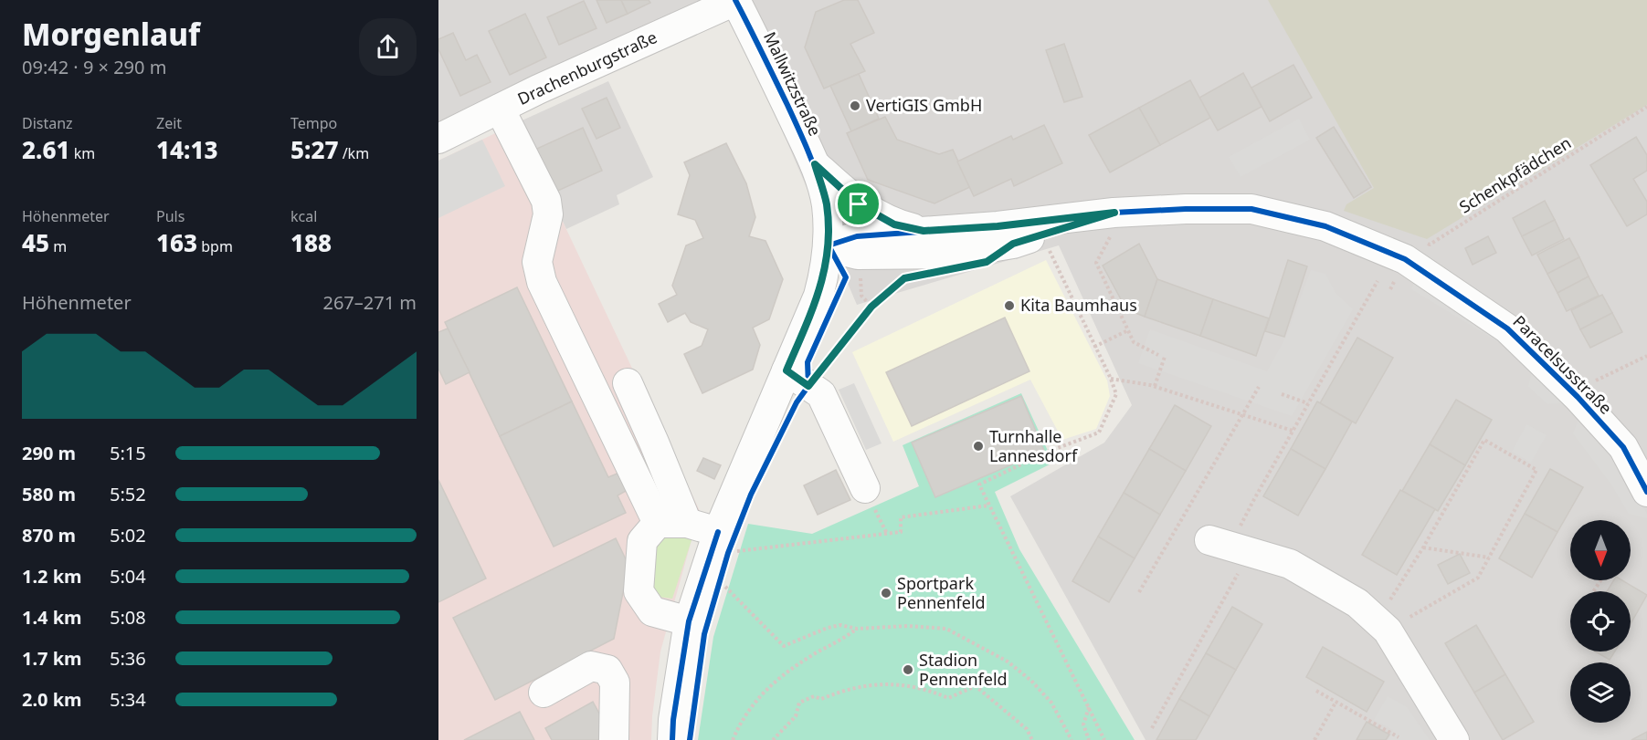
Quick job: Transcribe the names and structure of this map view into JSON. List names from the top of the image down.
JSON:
{
  "streets": {
    "street": ["Drachenburgstraße", "Mallwitzstraße", "Paracelsusstraße"],
    "path": ["Schenkpfädchen"]
  },
  "crossings": [
    ["Drachenburgstraße", "Mallwitzstraße"],
    ["Mallwitzstraße", "Paracelsusstraße"],
    ["Schenkpfädchen", "Paracelsusstraße"]
  ],
  "places": [
    "VertiGIS GmbH",
    "Kita Baumhaus",
    "Turnhalle Lannesdorf",
    "Sportpark Pennenfeld",
    "Stadion Pennenfeld"
  ],
  "north": "bottom",
  "page": {
    "heading": ["Morgenlauf", "09:42 · 9 × 290 m"],
    "stats": [
      ["Distanz", "2.61 km"],
      ["Zeit", "14:13"],
      ["Tempo", "5:27 /km"],
      ["Höhenmeter", "45 m"],
      ["Puls", "163 bpm"],
      ["kcal", "188"]
    ],
    "chart": ["Höhenmeter", "267–271 m"],
    "list": [
      {
        "name": "290 m",
        "note": "5:15"
      },
      {
        "name": "580 m",
        "note": "5:52"
      },
      {
        "name": "870 m",
        "note": "5:02"
      },
      {
        "name": "1.2 km",
        "note": "5:04"
      },
      {
        "name": "1.4 km",
        "note": "5:08"
      },
      {
        "name": "1.7 km",
        "note": "5:36"
      },
      {
        "name": "2.0 km",
        "note": "5:34"
      }
    ]
  }
}
